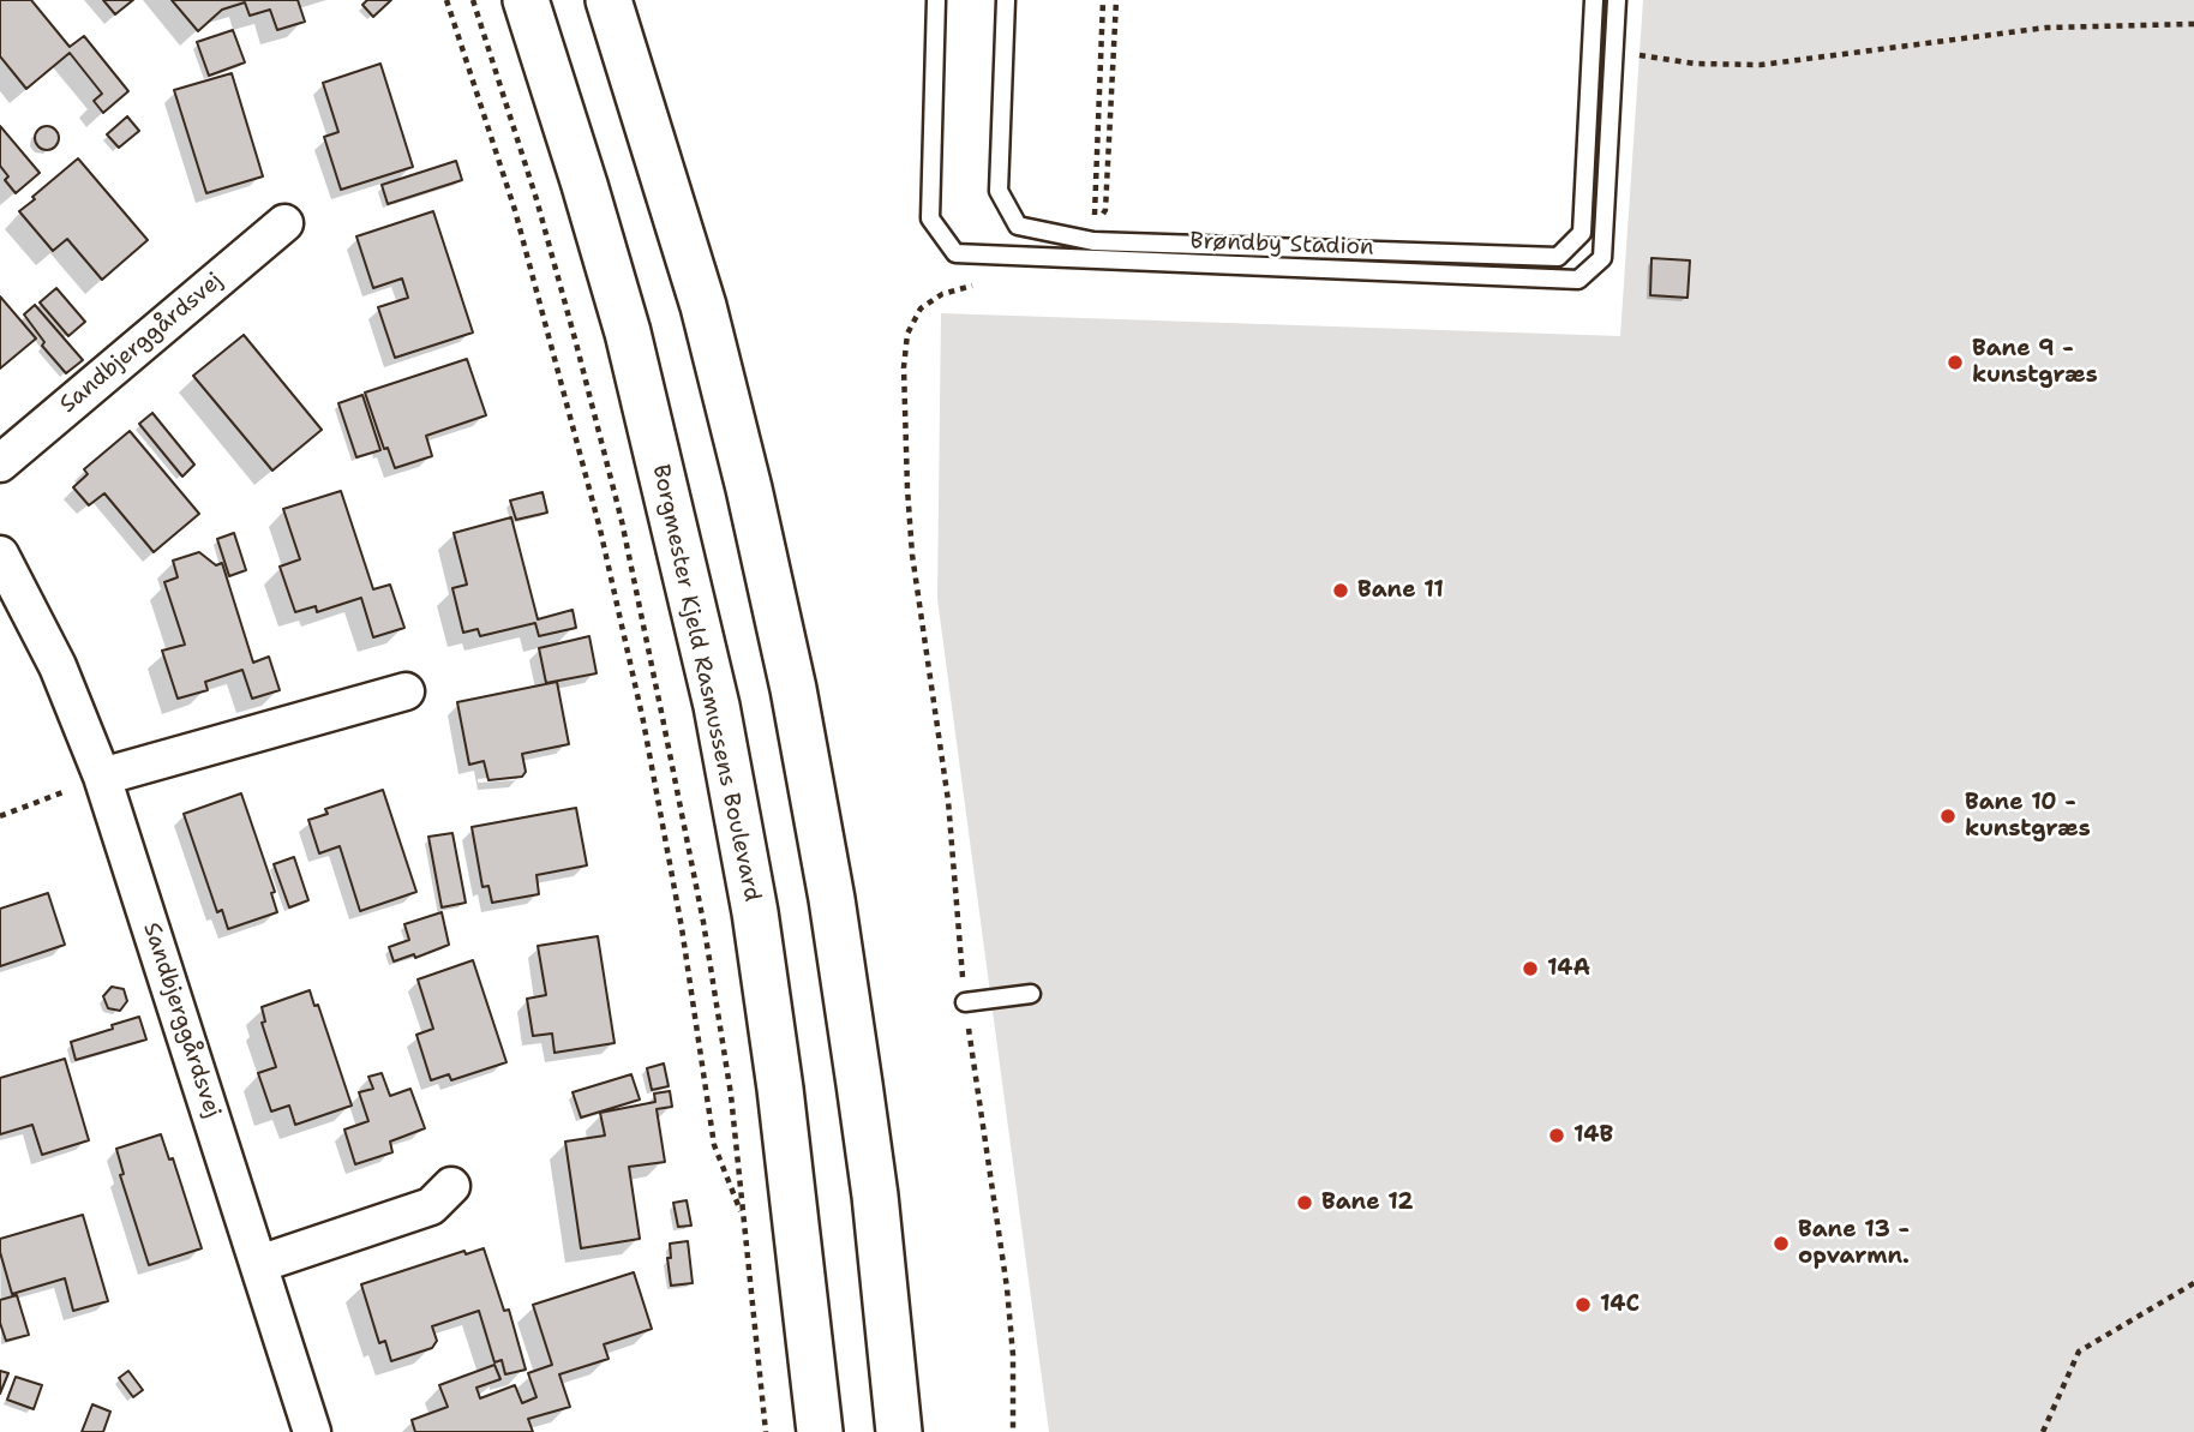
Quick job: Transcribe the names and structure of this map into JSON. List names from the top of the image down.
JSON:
{
  "streets": {
    "street": ["Sandbjerggårdsvej", "Borgmester Kjeld Rasmussens Boulevard"],
    "lane": ["Brøndby Stadion"]
  },
  "places": [
    "Bane 9 - kunstgræs",
    "Bane 11",
    "Bane 10 - kunstgræs",
    "14A",
    "14B",
    "Bane 12",
    "Bane 13 - opvarmn.",
    "14C"
  ]
}
